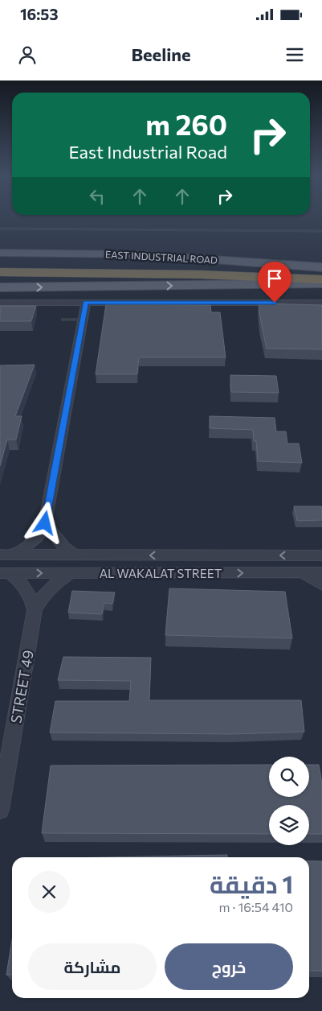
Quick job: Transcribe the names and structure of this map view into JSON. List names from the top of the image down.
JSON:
{
  "streets": {
    "highway": ["EAST INDUSTRIAL ROAD"],
    "street": ["AL WAKALAT STREET", "STREET 49"]
  },
  "crossings": [
    ["AL WAKALAT STREET", "STREET 49"]
  ],
  "page": {
    "status": "16:53",
    "header": "Beeline",
    "turn": ["260 m", "East Industrial Road"],
    "heading": ["1 دقيقة", "410 m · 16:54"],
    "buttons": ["خروج", "مشاركة"]
  }
}
